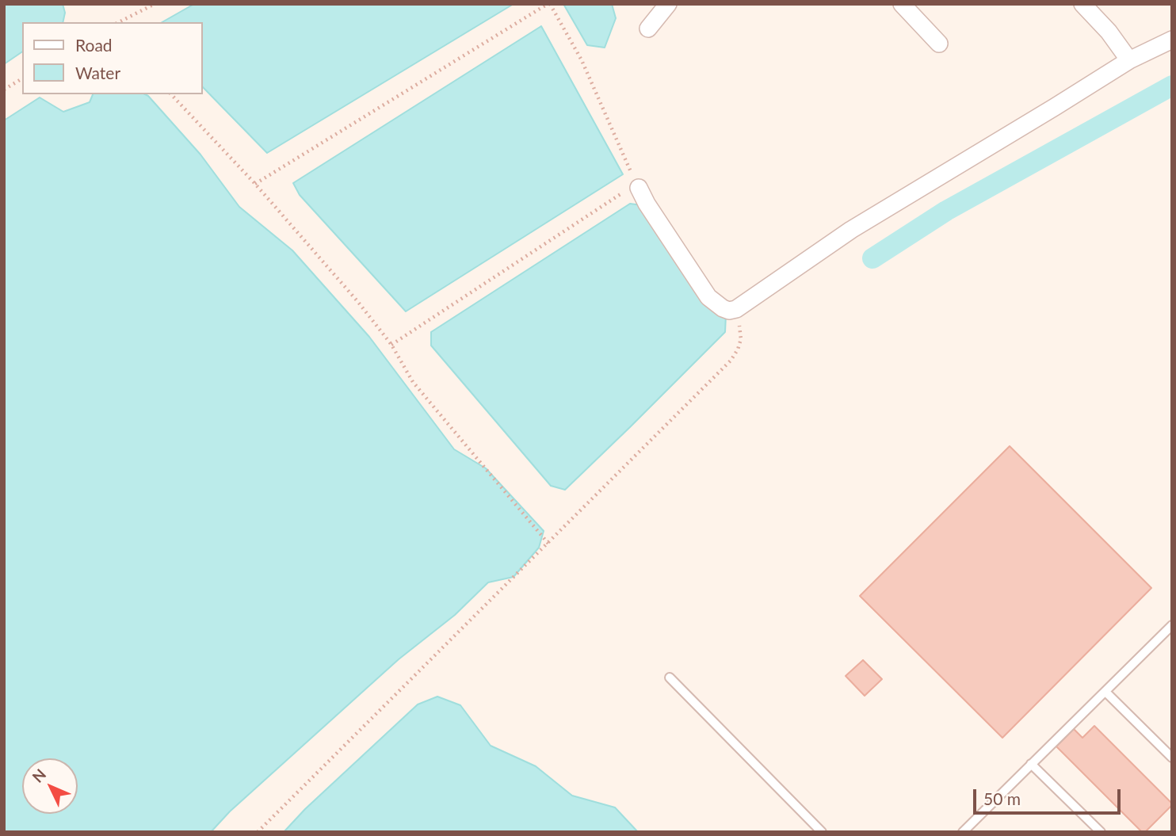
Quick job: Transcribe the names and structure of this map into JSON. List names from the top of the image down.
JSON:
{
  "legend": ["Road", "Water"],
  "scale_bar": "50 m",
  "north": "top left"
}
